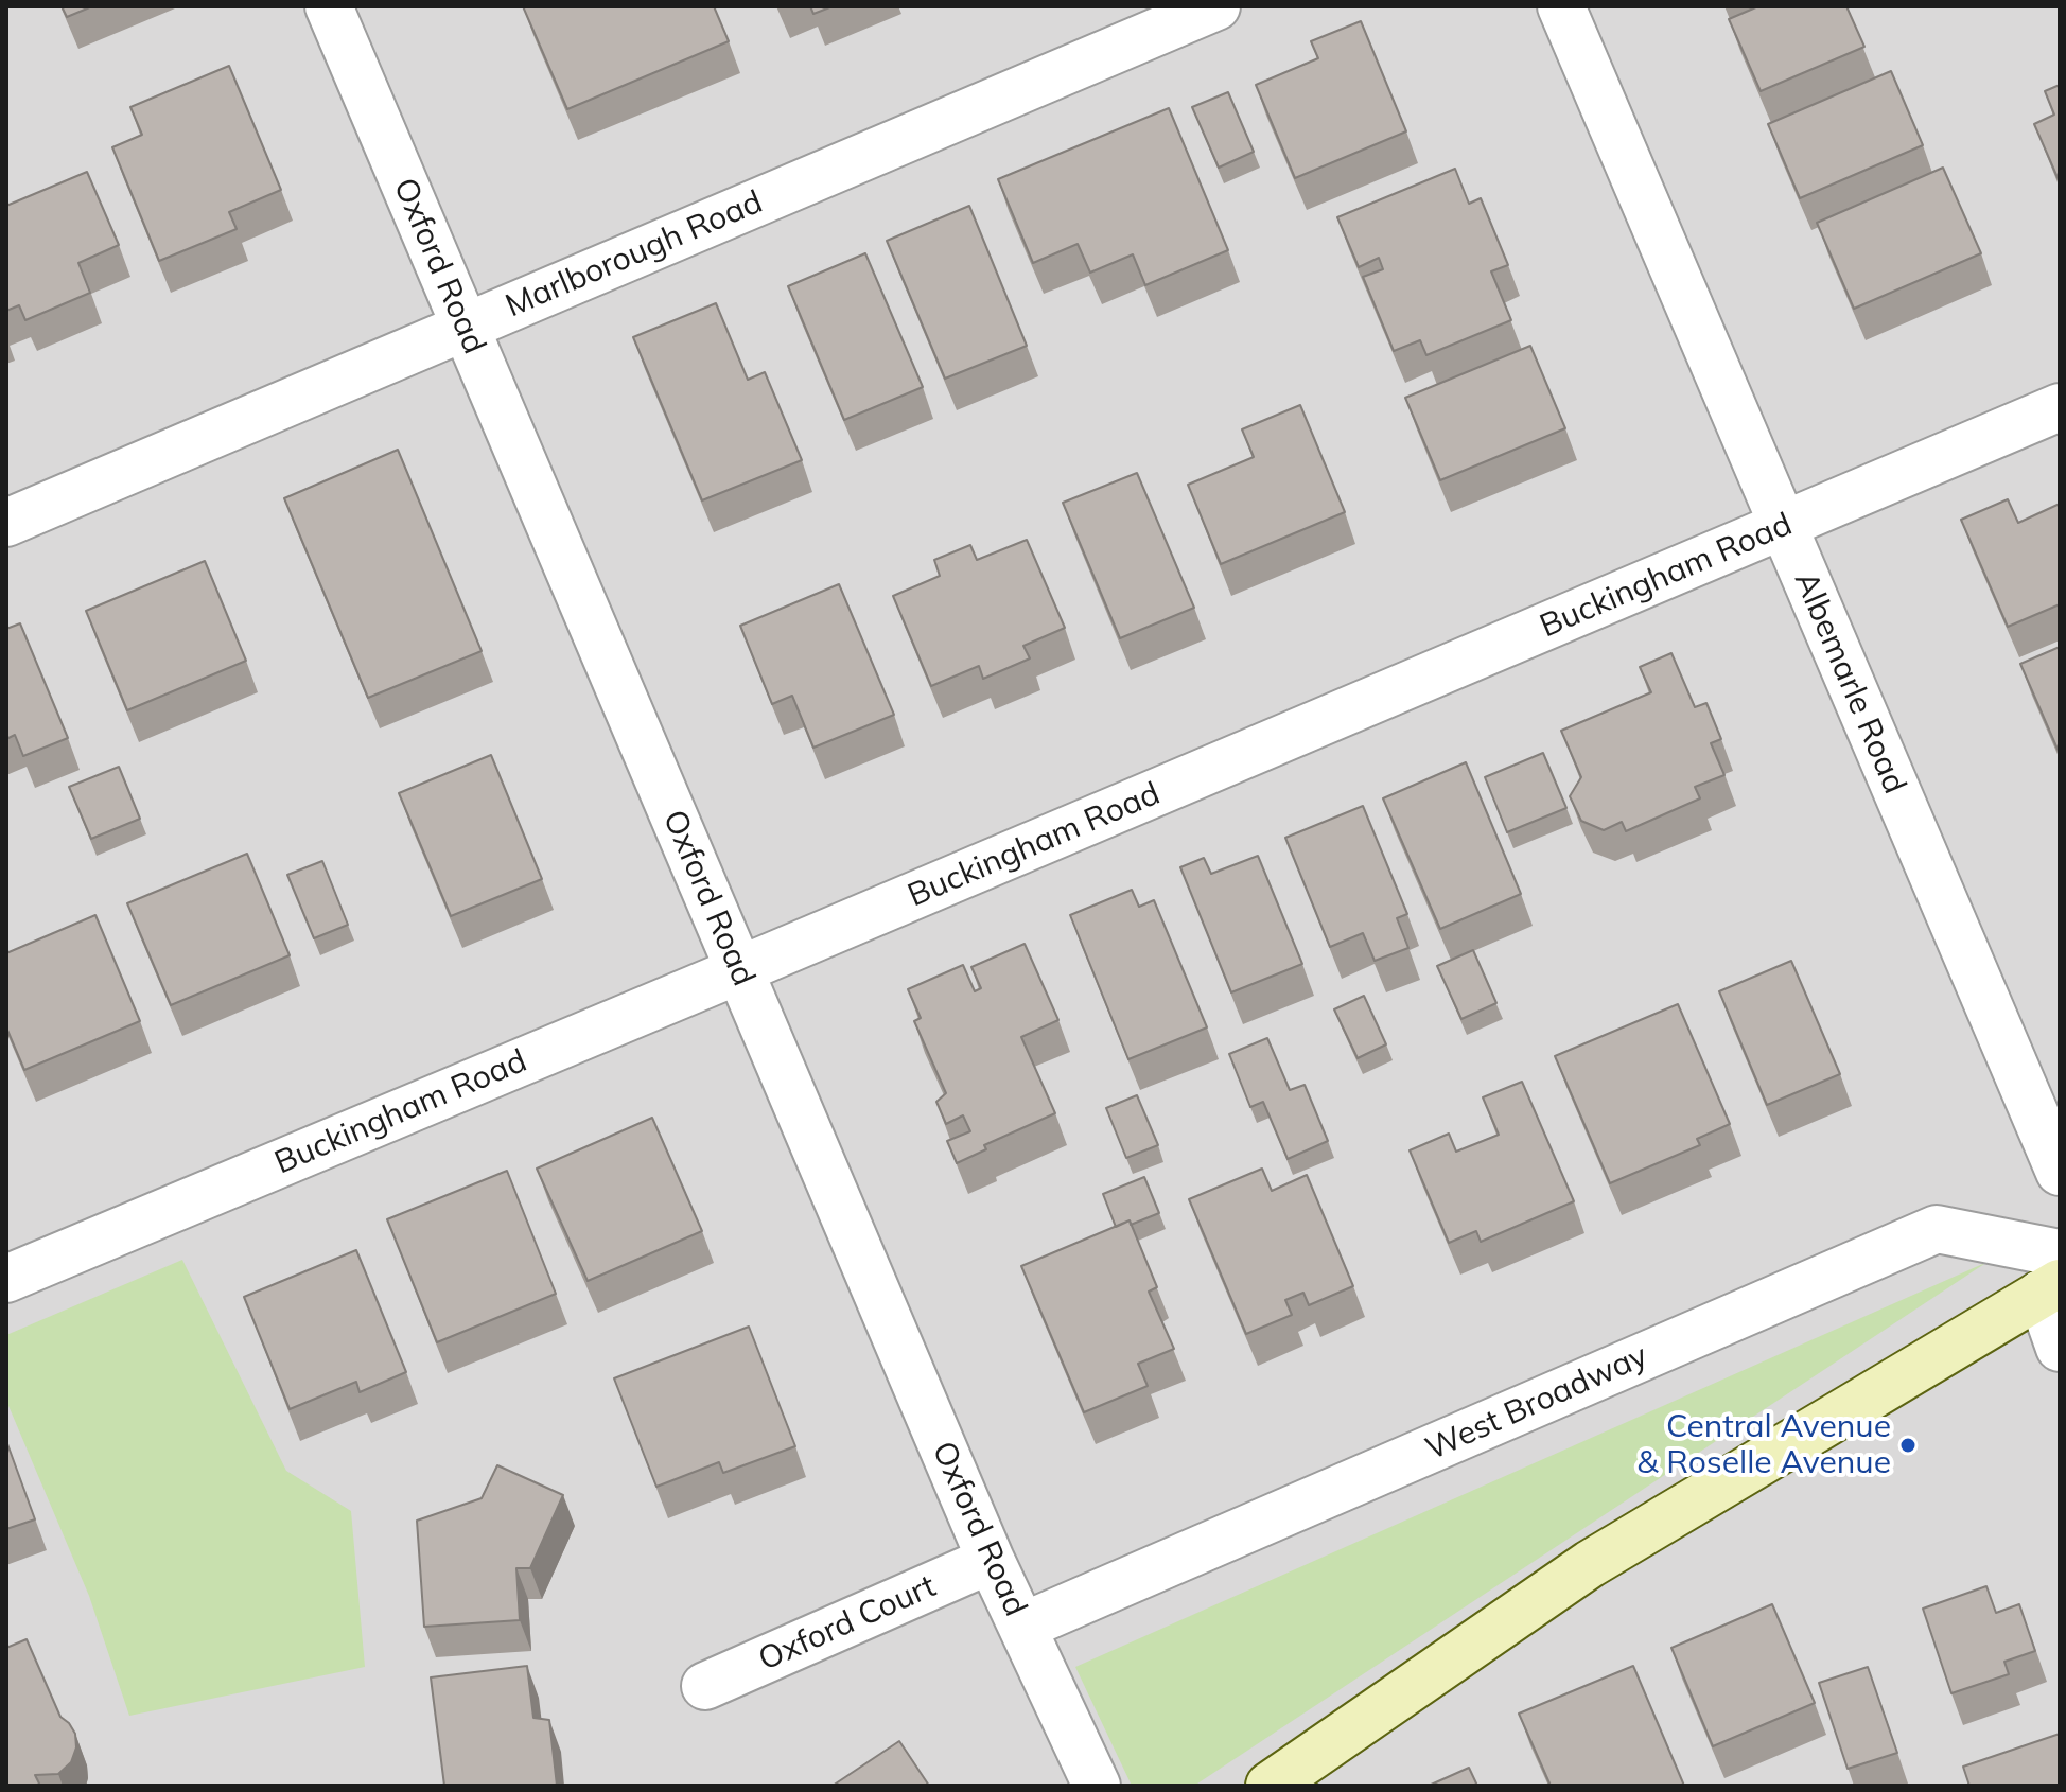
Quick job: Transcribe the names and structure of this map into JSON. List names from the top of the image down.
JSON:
{
  "streets": {
    "street": [
      "Marlborough Road",
      "Oxford Road",
      "Buckingham Road",
      "Albemarle Road",
      "West Broadway",
      "Oxford Court"
    ]
  },
  "crossings": [
    ["Marlborough Road", "Oxford Road"],
    ["Oxford Road", "Buckingham Road"],
    ["Oxford Road", "West Broadway"],
    ["Oxford Road", "Oxford Court"],
    ["Buckingham Road", "Albemarle Road"]
  ],
  "places": ["Central Avenue & Roselle Avenue"]
}
